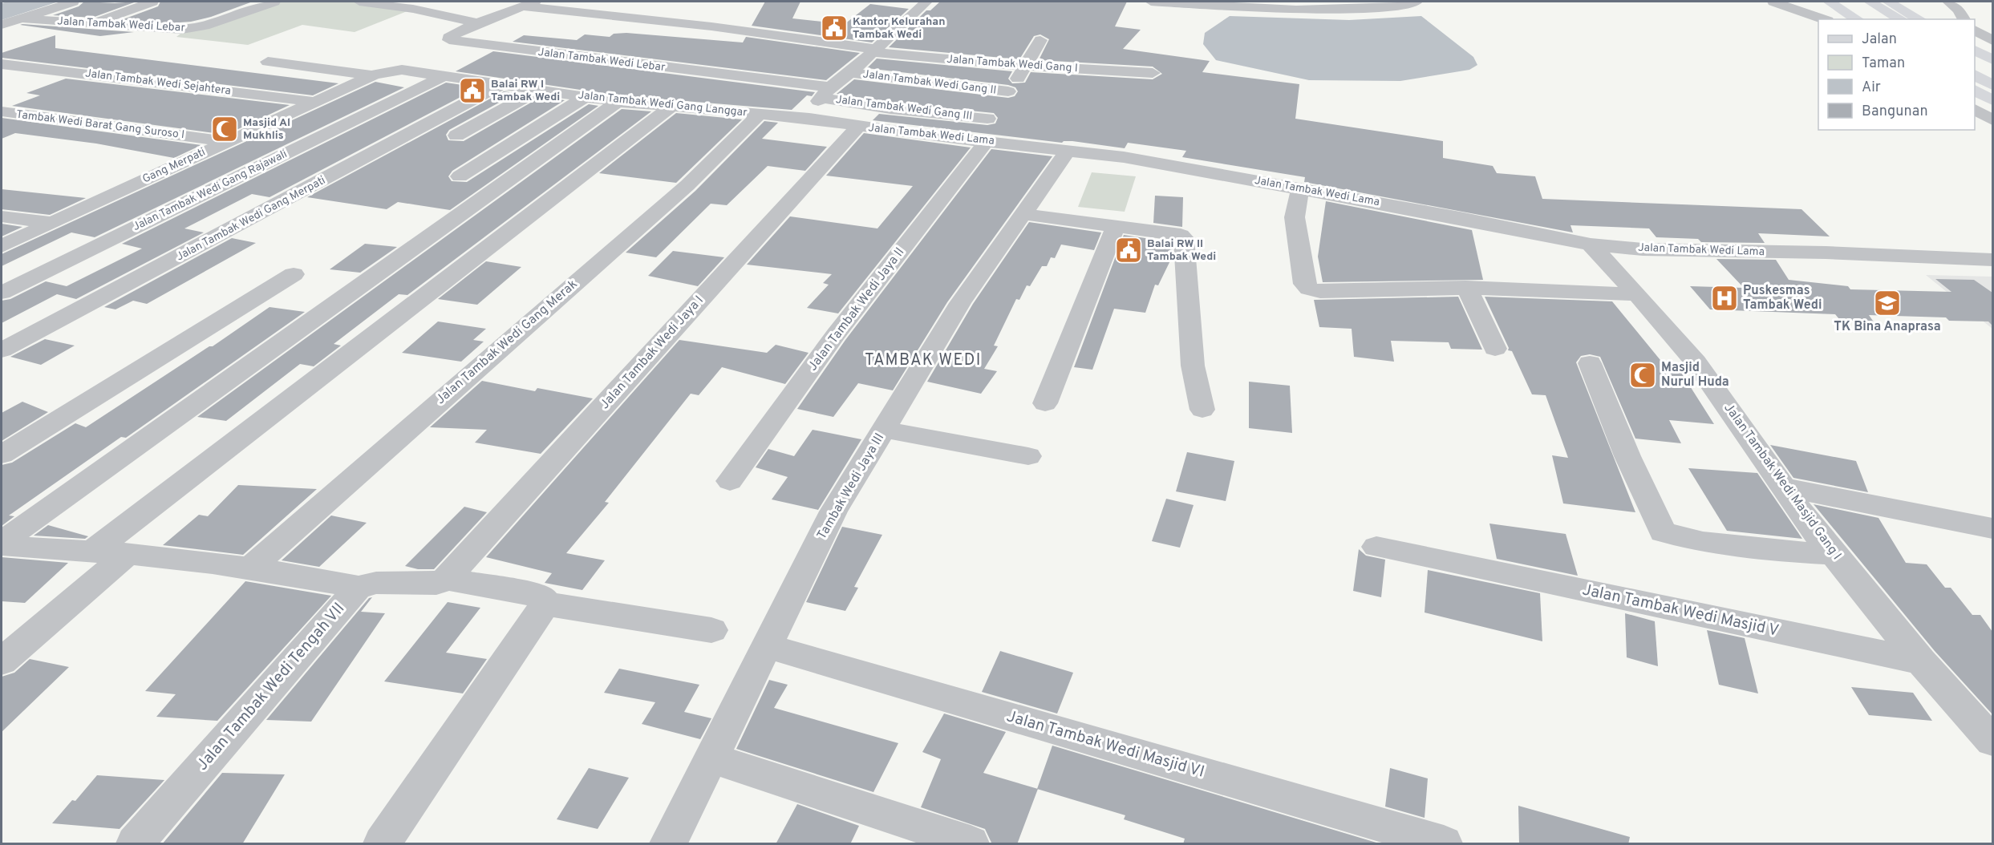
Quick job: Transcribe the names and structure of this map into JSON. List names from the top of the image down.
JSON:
{
  "streets": {
    "street": [
      "Jalan Tambak Wedi Lebar",
      "Jalan Tambak Wedi Gang I",
      "Jalan Tambak Wedi Sejahtera",
      "Jalan Tambak Wedi Gang II",
      "Jalan Tambak Wedi Gang Langgar",
      "Jalan Tambak Wedi Gang III",
      "Tambak Wedi Barat Gang Suroso I",
      "Jalan Tambak Wedi Lama",
      "Gang Merpati",
      "Jalan Tambak Wedi Gang Rajawali",
      "Jalan Tambak Wedi Gang Merpati",
      "Jalan Tambak Wedi Jaya II",
      "Jalan Tambak Wedi Gang Merak",
      "Jalan Tambak Wedi Jaya I",
      "Jalan Tambak Wedi Masjid Gang I",
      "Tambak Wedi Jaya III",
      "Jalan Tambak Wedi Masjid V",
      "Jalan Tambak Wedi Tengah VII",
      "Jalan Tambak Wedi Masjid VI"
    ]
  },
  "crossings": [
    ["Jalan Tambak Wedi Lebar", "Jalan Tambak Wedi Gang III"],
    ["Jalan Tambak Wedi Gang I", "Jalan Tambak Wedi Jaya II"],
    ["Jalan Tambak Wedi Sejahtera", "Gang Merpati"],
    ["Jalan Tambak Wedi Gang II", "Jalan Tambak Wedi Jaya II"],
    ["Jalan Tambak Wedi Gang Langgar", "Jalan Tambak Wedi Lama"],
    ["Jalan Tambak Wedi Gang Langgar", "Gang Merpati"],
    ["Jalan Tambak Wedi Gang Langgar", "Jalan Tambak Wedi Gang Rajawali"],
    ["Jalan Tambak Wedi Gang Langgar", "Jalan Tambak Wedi Gang Merpati"],
    ["Jalan Tambak Wedi Gang Langgar", "Jalan Tambak Wedi Gang Merak"],
    ["Jalan Tambak Wedi Gang III", "Jalan Tambak Wedi Lama"],
    ["Jalan Tambak Wedi Gang III", "Jalan Tambak Wedi Jaya II"],
    ["Tambak Wedi Barat Gang Suroso I", "Gang Merpati"],
    ["Jalan Tambak Wedi Lama", "Jalan Tambak Wedi Jaya II"],
    ["Jalan Tambak Wedi Lama", "Jalan Tambak Wedi Jaya I"],
    ["Jalan Tambak Wedi Lama", "Jalan Tambak Wedi Masjid Gang I"],
    ["Jalan Tambak Wedi Lama", "Tambak Wedi Jaya III"],
    ["Jalan Tambak Wedi Gang Merak", "Jalan Tambak Wedi Tengah VII"],
    ["Jalan Tambak Wedi Masjid Gang I", "Jalan Tambak Wedi Masjid V"],
    ["Tambak Wedi Jaya III", "Jalan Tambak Wedi Masjid VI"]
  ],
  "districts": ["TAMBAK WEDI"],
  "places": {
    "public building": ["Kantor Kelurahan Tambak Wedi", "Balai RW I Tambak Wedi", "Balai RW II Tambak Wedi"],
    "mosque": ["Masjid Al Mukhlis", "Masjid Nurul Huda"],
    "hospital": ["Puskesmas Tambak Wedi"],
    "school or university": ["TK Bina Anaprasa"]
  },
  "legend": [
    "Jalan",
    "Taman",
    "Air",
    "Bangunan"
  ]
}
